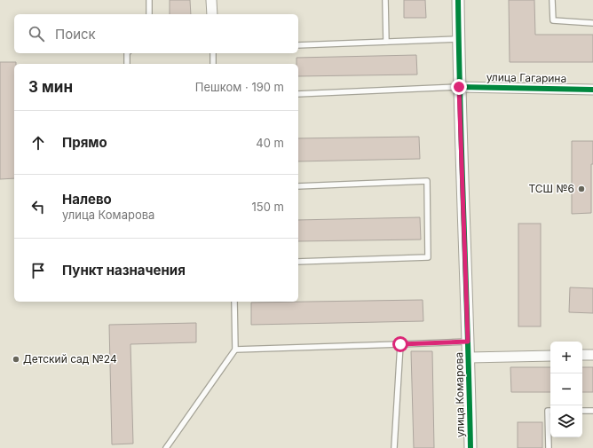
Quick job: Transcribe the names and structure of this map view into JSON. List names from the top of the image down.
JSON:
{
  "streets": {
    "street": ["улица Гагарина", "улица Комарова"]
  },
  "crossings": [
    ["улица Гагарина", "улица Комарова"]
  ],
  "places": ["ТСШ №6", "Детский сад №24"],
  "page": {
    "search": "Поиск",
    "heading": ["3 мин", "Пешком · 190 m"],
    "list": [
      ["Прямо", "40 m"],
      ["Налево", "улица Комарова", "150 m"],
      "Пункт назначения"
    ],
    "map_buttons": ["+", "−"]
  }
}
